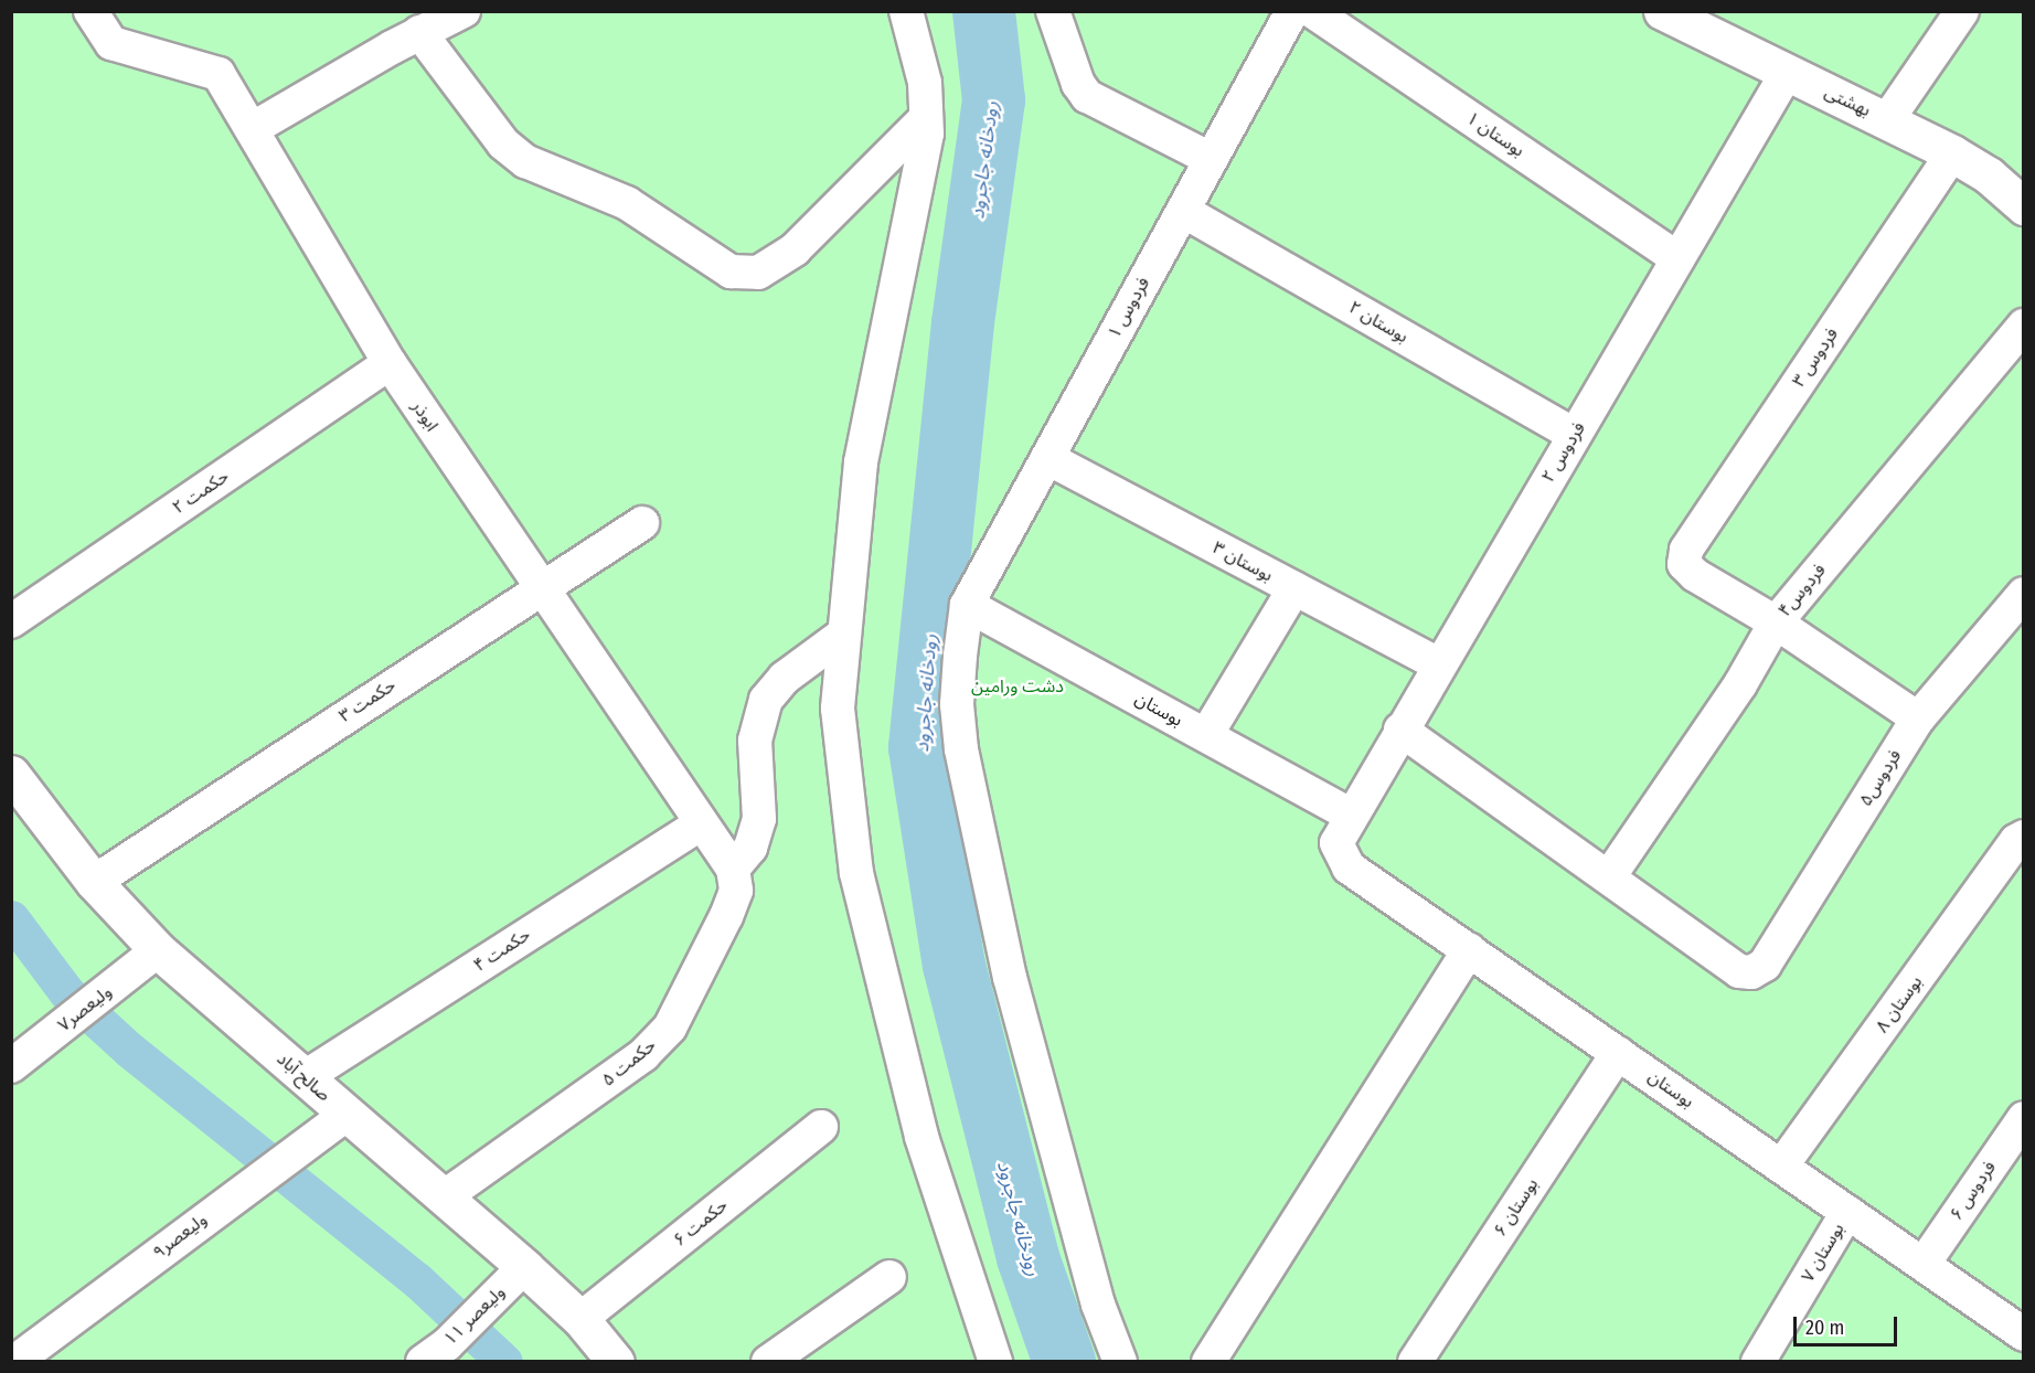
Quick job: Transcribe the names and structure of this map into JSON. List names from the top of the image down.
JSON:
{
  "streets": {
    "street": [
      "بهشتی",
      "بوستان ۱",
      "فردوس ۱",
      "بوستان ۲",
      "فردوس ۳",
      "ابوذر",
      "فردوس ۲",
      "حکمت ۲",
      "بوستان ۳",
      "فردوس۴",
      "حکمت ۳",
      "بوستان",
      "فردوس۵",
      "حکمت ۴",
      "بوستان ۸",
      "ولیعصر۷",
      "حکمت ۵",
      "صالح آباد",
      "فردوس ۶",
      "بوستان ۶",
      "حکمت ۶",
      "ولیعصر۹",
      "بوستان ۷",
      "ولیعصر ۱۱"
    ]
  },
  "crossings": [
    ["بهشتی", "فردوس ۳"],
    ["بهشتی", "فردوس ۲"],
    ["بوستان ۱", "فردوس ۲"],
    ["فردوس ۱", "بوستان ۲"],
    ["فردوس ۱", "بوستان ۳"],
    ["فردوس ۱", "بوستان"],
    ["بوستان ۲", "فردوس ۲"],
    ["فردوس ۳", "فردوس۴"],
    ["ابوذر", "حکمت ۲"],
    ["ابوذر", "حکمت ۳"],
    ["ابوذر", "حکمت ۴"],
    ["ابوذر", "حکمت ۵"],
    ["فردوس ۲", "بوستان ۳"],
    ["فردوس ۲", "بوستان"],
    ["فردوس۴", "فردوس۵"],
    ["حکمت ۳", "صالح آباد"],
    ["بوستان", "بوستان ۸"],
    ["بوستان", "فردوس ۶"],
    ["بوستان", "بوستان ۶"],
    ["بوستان", "بوستان ۷"],
    ["حکمت ۴", "صالح آباد"],
    ["ولیعصر۷", "صالح آباد"],
    ["حکمت ۵", "صالح آباد"],
    ["صالح آباد", "حکمت ۶"],
    ["صالح آباد", "ولیعصر۹"],
    ["صالح آباد", "ولیعصر ۱۱"]
  ],
  "water": ["رودخانه جاجرود"],
  "parks": ["دشت ورامین"],
  "scale_bar": "20 m"
}
